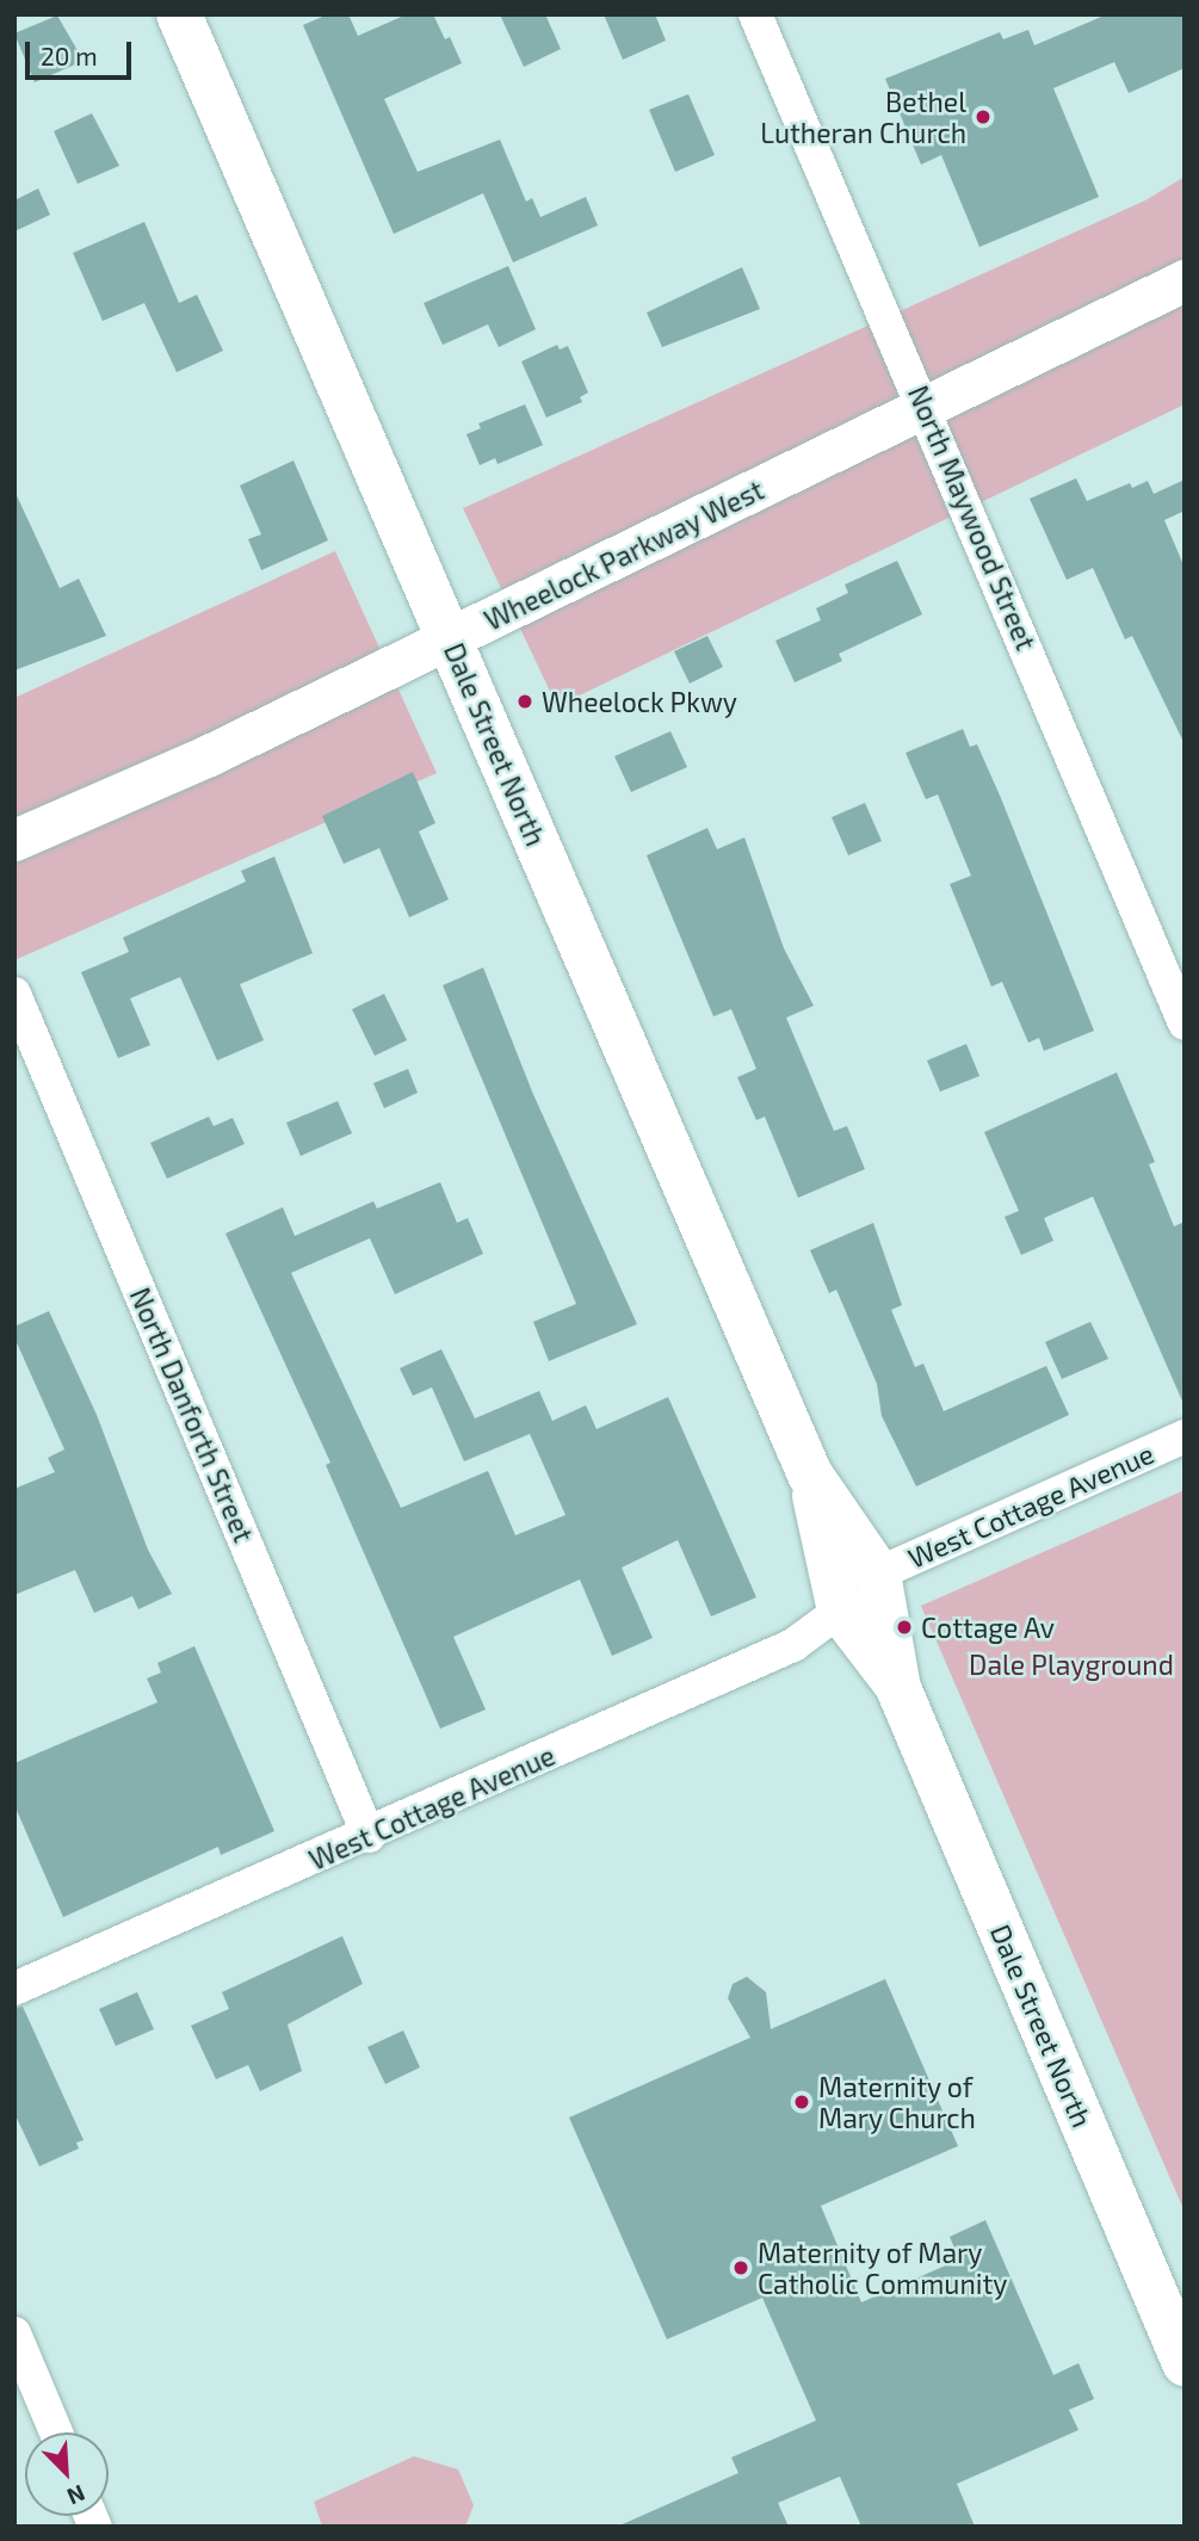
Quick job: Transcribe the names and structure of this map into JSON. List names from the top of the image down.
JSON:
{
  "streets": {
    "main road": ["Dale Street North"],
    "street": [
      "North Maywood Street",
      "Wheelock Parkway West",
      "North Danforth Street",
      "West Cottage Avenue"
    ]
  },
  "crossings": [
    ["North Maywood Street", "Wheelock Parkway West"],
    ["Wheelock Parkway West", "Dale Street North"],
    ["Dale Street North", "West Cottage Avenue"],
    ["North Danforth Street", "West Cottage Avenue"]
  ],
  "parks": ["Dale Playground"],
  "places": [
    "Bethel Lutheran Church",
    "Wheelock Pkwy",
    "Cottage Av",
    "Maternity of Mary Church",
    "Maternity of Mary Catholic Community"
  ],
  "scale_bar": "20 m",
  "north": "bottom right"
}
